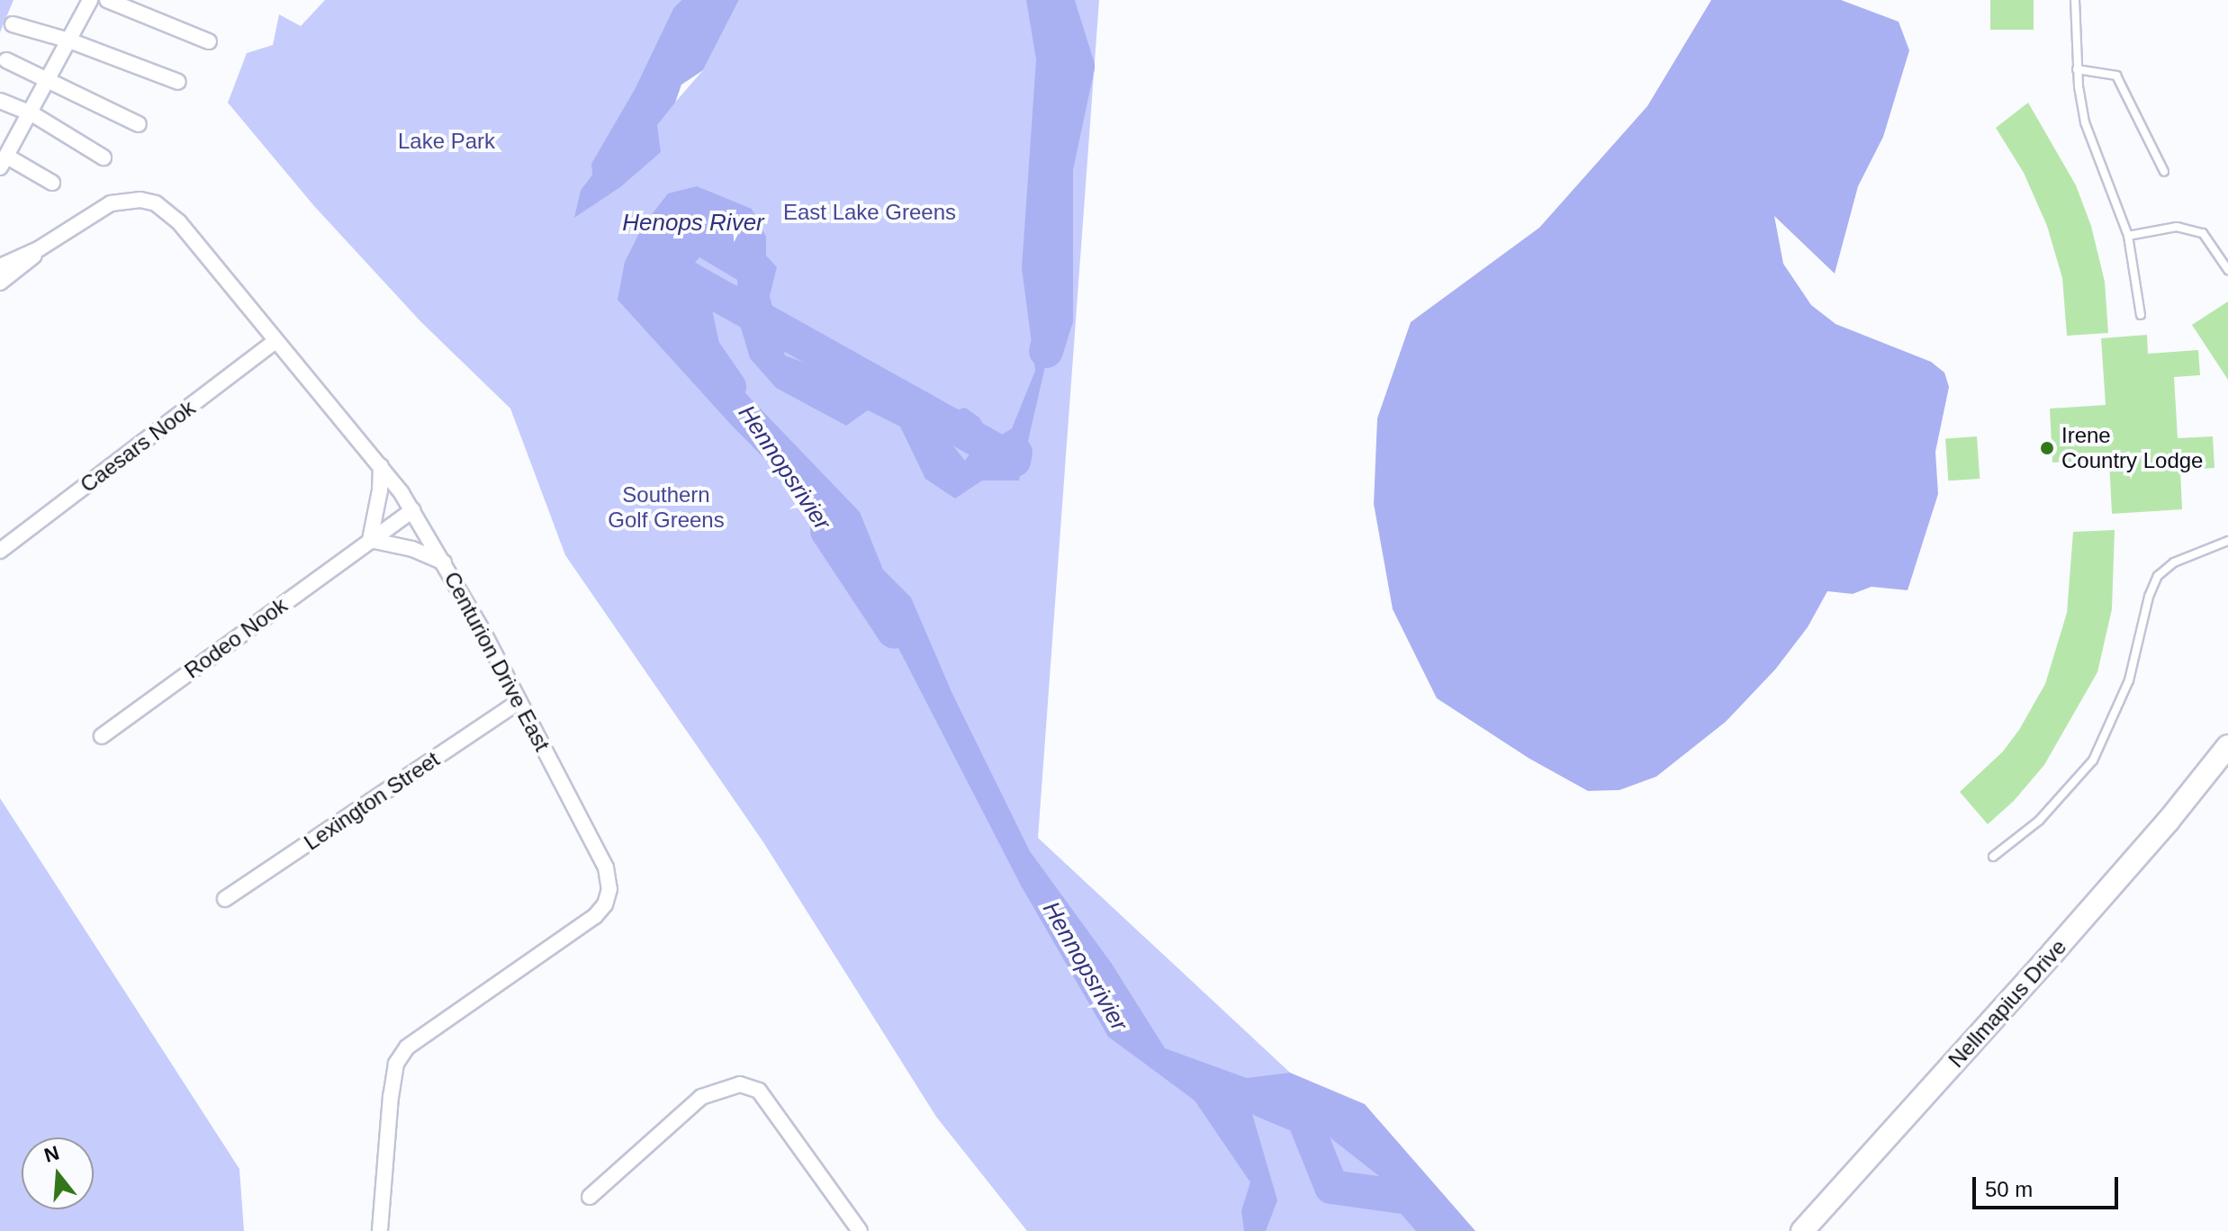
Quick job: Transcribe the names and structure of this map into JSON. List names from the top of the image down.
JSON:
{
  "streets": {
    "main road": ["Nellmapius Drive"],
    "street": [
      "Caesars Nook",
      "Rodeo Nook",
      "Centurion Drive East",
      "Lexington Street"
    ]
  },
  "crossings": [
    ["Caesars Nook", "Centurion Drive East"],
    ["Rodeo Nook", "Centurion Drive East"],
    ["Centurion Drive East", "Lexington Street"]
  ],
  "water": ["Henops River", "Hennopsrivier"],
  "parks": ["Lake Park", "East Lake Greens", "Southern Golf Greens"],
  "places": ["Irene Country Lodge"],
  "scale_bar": "50 m",
  "north": "top"
}
